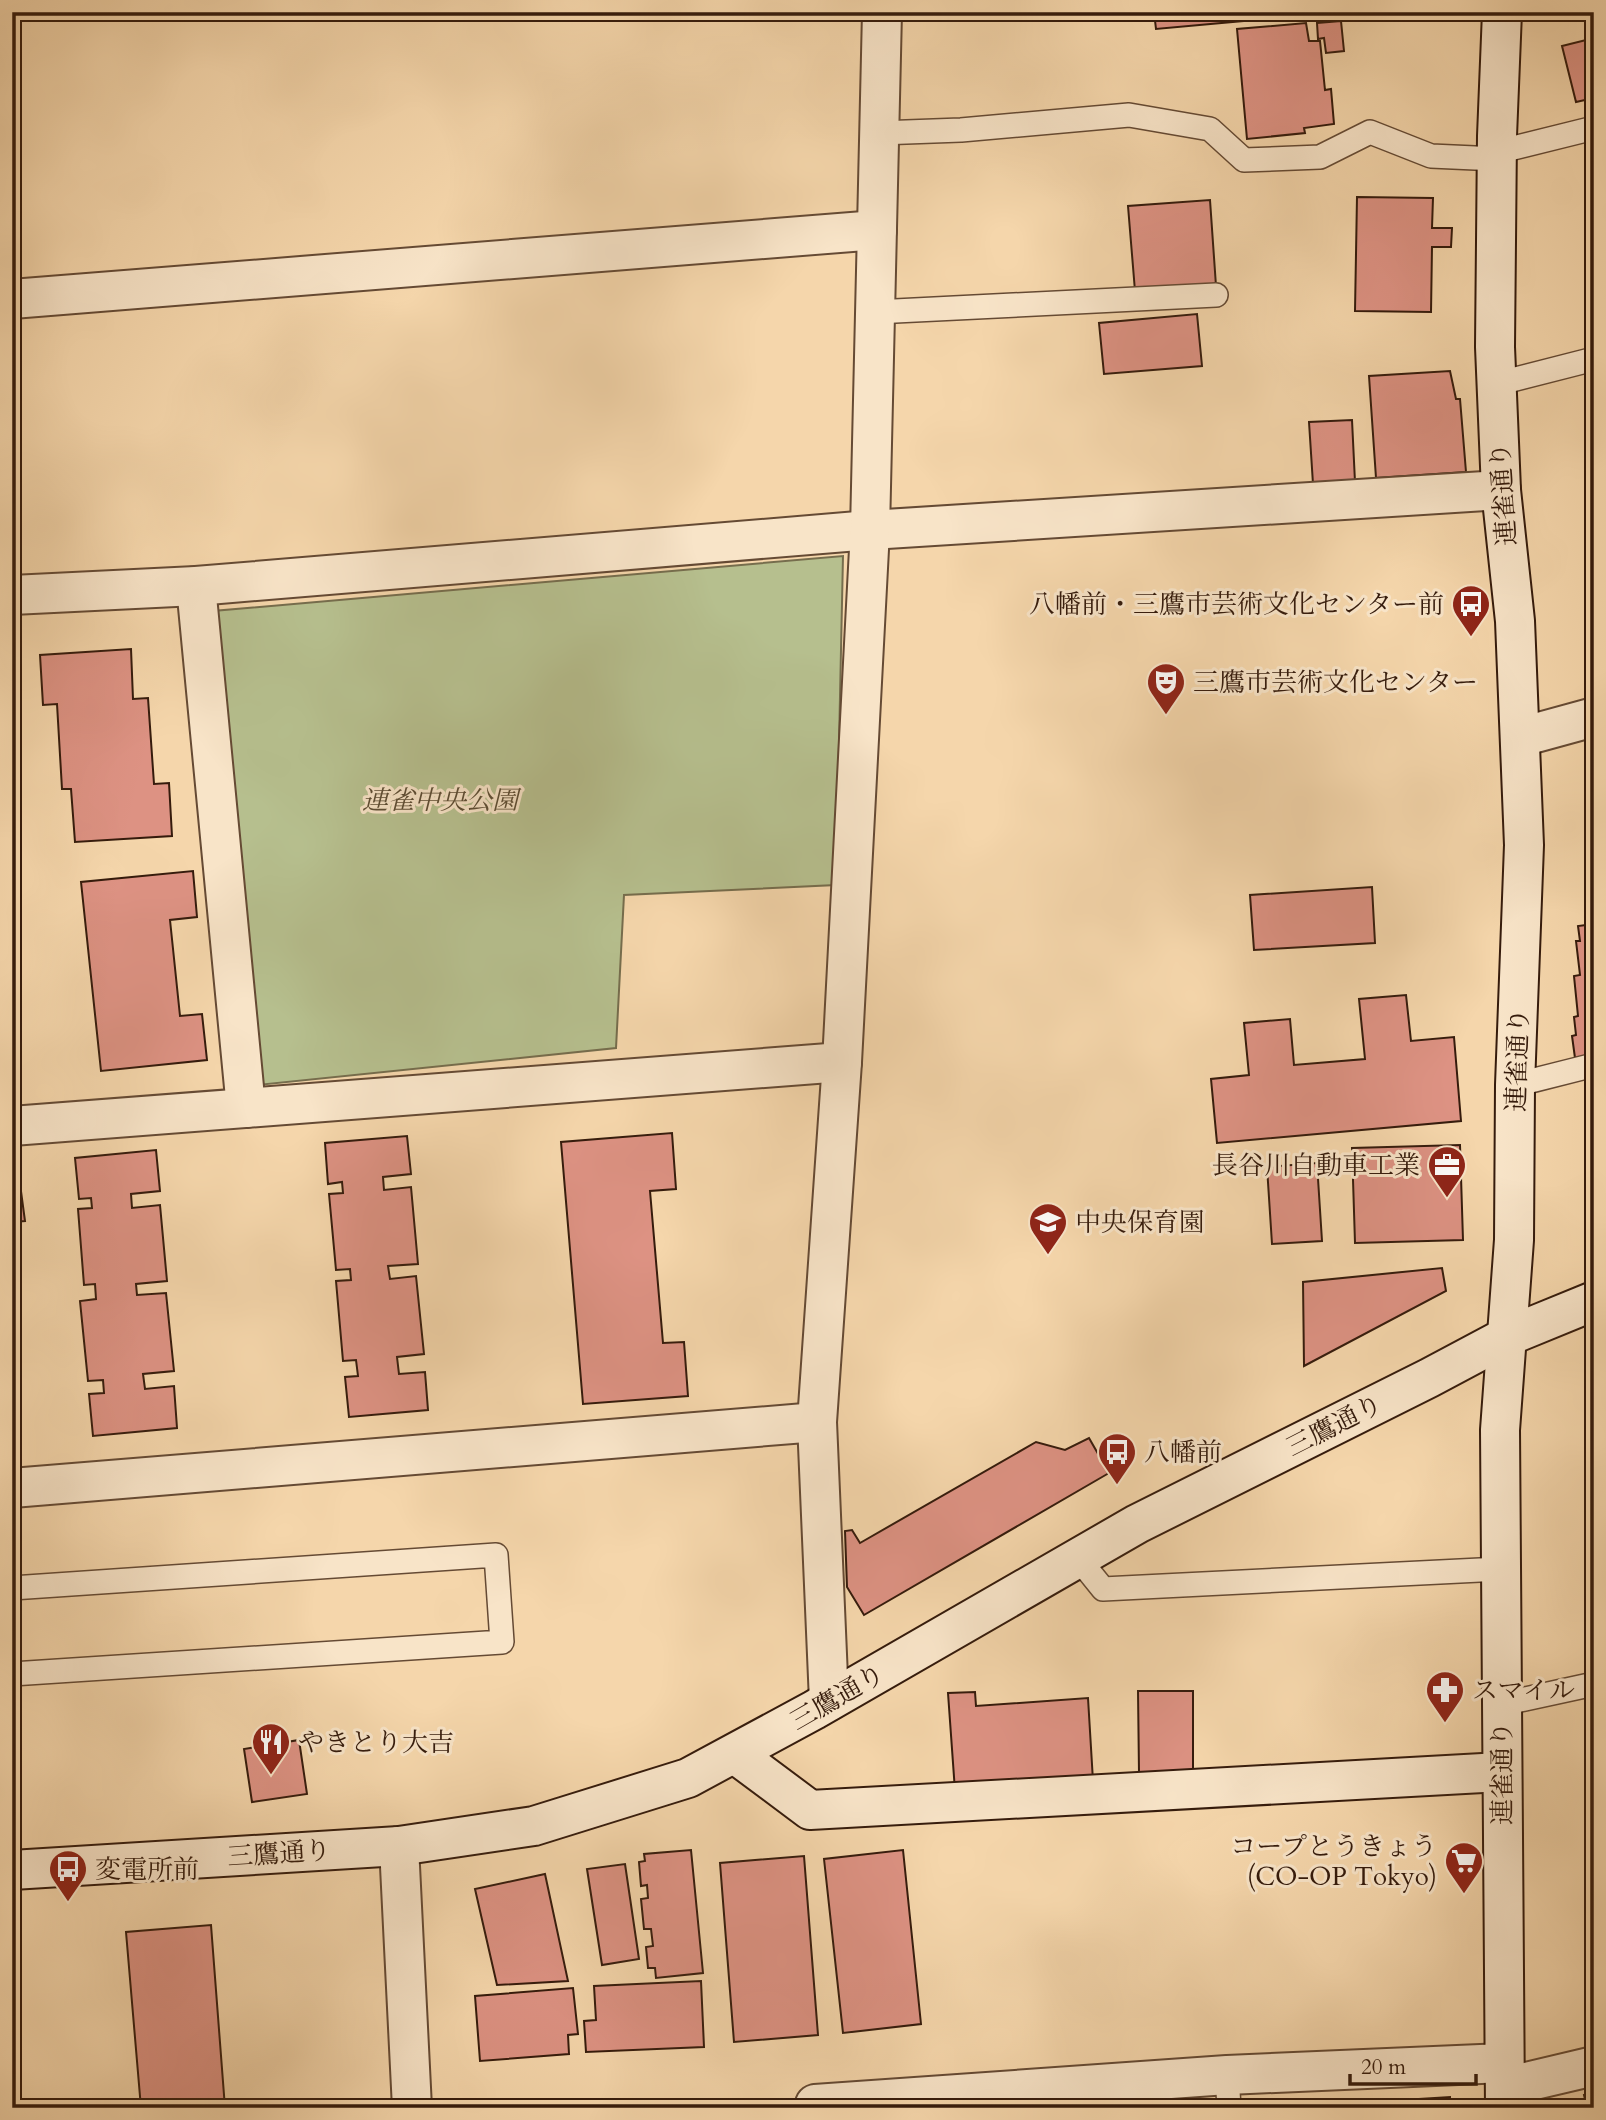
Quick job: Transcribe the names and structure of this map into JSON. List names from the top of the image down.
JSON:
{
  "streets": {
    "street": ["連雀通り", "三鷹通り"]
  },
  "crossings": [
    ["連雀通り", "三鷹通り"]
  ],
  "parks": ["連雀中央公園"],
  "places": {
    "bus stop": ["八幡前・三鷹市芸術文化センター前", "八幡前", "変電所前"],
    "theatre": ["三鷹市芸術文化センター"],
    "office": ["長谷川自動車工業"],
    "school or university": ["中央保育園"],
    "pharmacy": ["スマイル"],
    "restaurant": ["やきとり大吉"],
    "supermarket": ["コープとうきょう (CO-OP Tokyo)"]
  },
  "scale_bar": "20 m"
}
